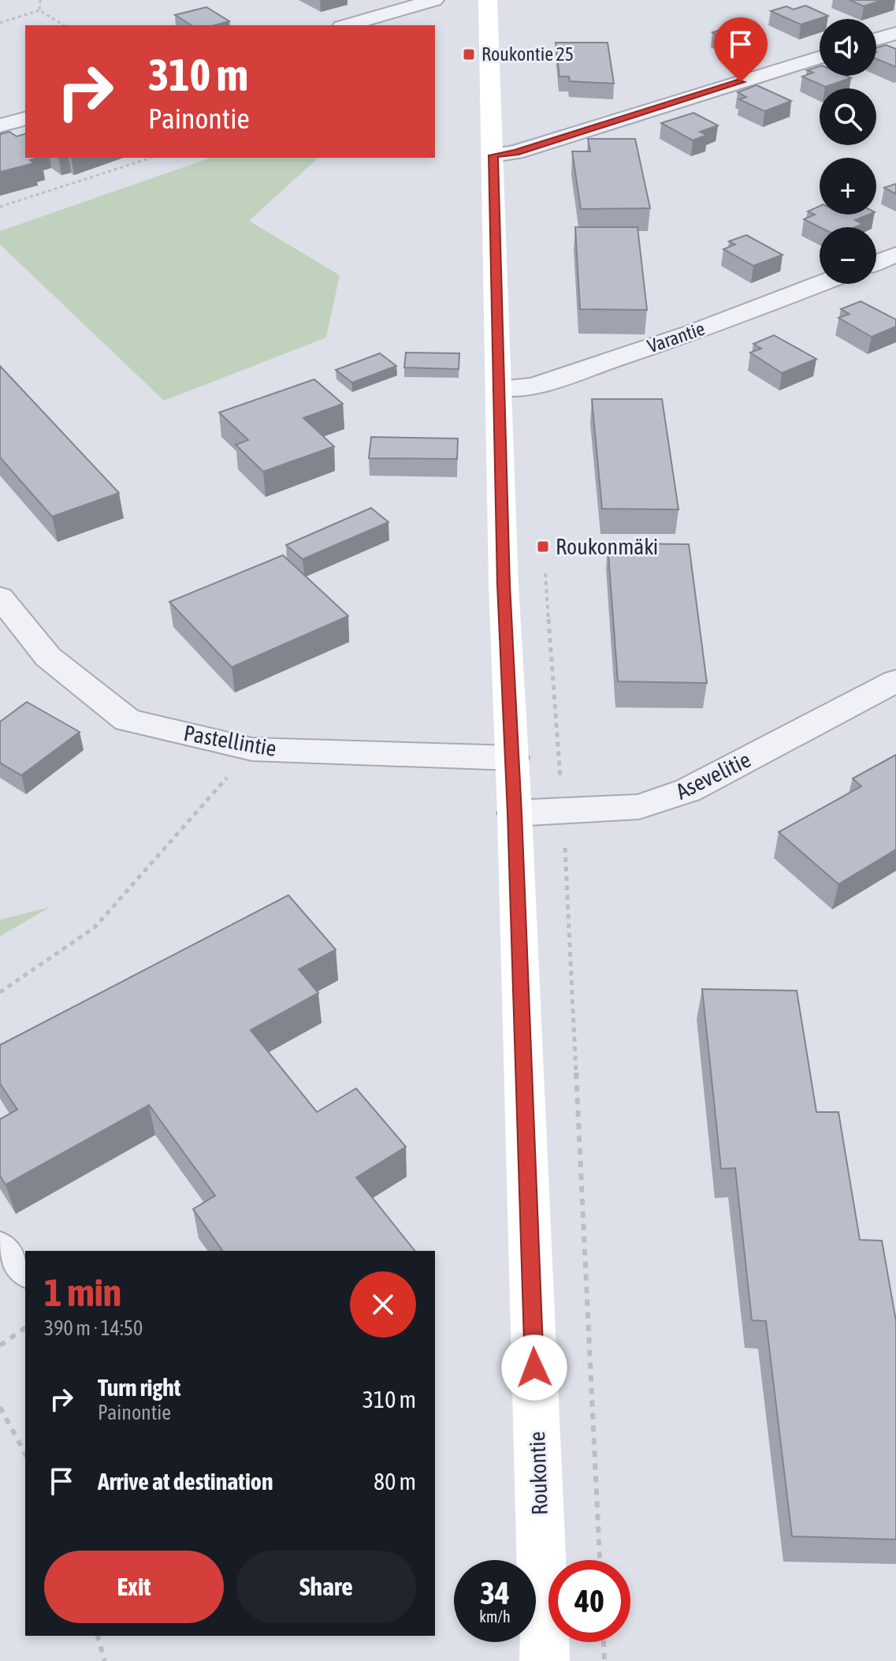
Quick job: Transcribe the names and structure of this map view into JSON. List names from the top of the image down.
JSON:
{
  "streets": {
    "street": [
      "Varantie",
      "Pastellintie",
      "Asevelitie",
      "Roukontie"
    ]
  },
  "crossings": [
    ["Varantie", "Roukontie"],
    ["Pastellintie", "Roukontie"],
    ["Asevelitie", "Roukontie"]
  ],
  "places": {
    "transit": ["Roukontie 25", "Roukonmäki"]
  },
  "page": {
    "map_buttons": ["+", "−"],
    "turn": ["310 m", "Painontie"],
    "heading": ["1 min", "390 m · 14:50"],
    "list": [
      {
        "name": "Turn right",
        "note": "Painontie",
        "value": "310 m"
      },
      {
        "name": "Arrive at destination",
        "value": "80 m"
      }
    ],
    "buttons": ["Exit", "Share"],
    "speed": "34 km/h",
    "limit": "40"
  }
}
